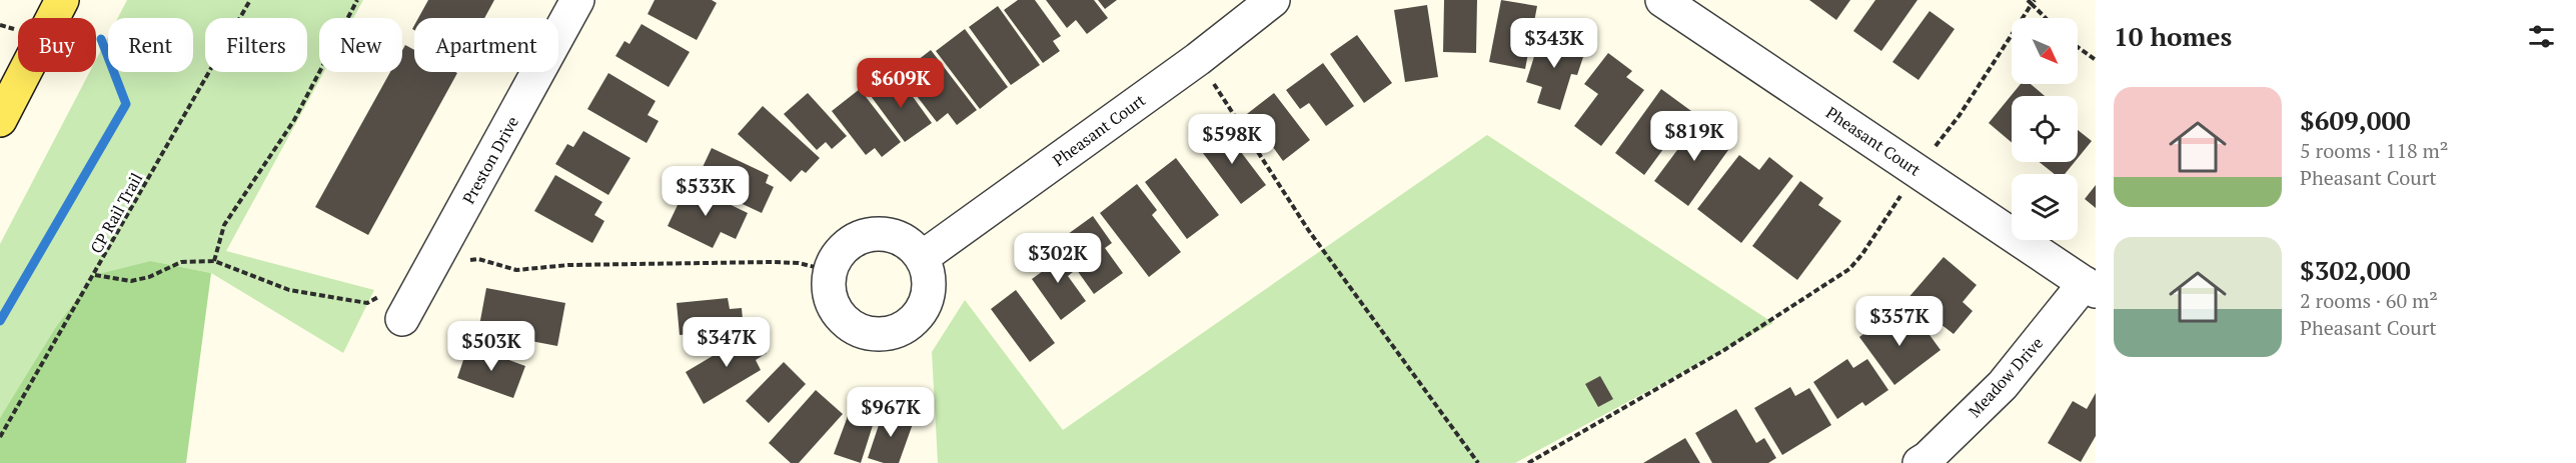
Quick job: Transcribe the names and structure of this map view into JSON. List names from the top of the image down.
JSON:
{
  "streets": {
    "street": ["Pheasant Court", "Preston Drive", "Meadow Drive"],
    "path": ["CP Rail Trail"]
  },
  "crossings": [
    ["Pheasant Court", "Meadow Drive"]
  ],
  "north": "bottom right",
  "page": {
    "heading": "10 homes",
    "price": [
      "$343K",
      "$609K",
      "$819K",
      "$598K",
      "$533K",
      "$302K",
      "$357K",
      "$347K",
      "$503K",
      "$967K"
    ],
    "chip": [
      "Buy",
      "Rent",
      "Filters",
      "New",
      "Apartment"
    ],
    "list": [
      {
        "name": "$609,000",
        "note": "5 rooms · 118 m² · Pheasant Court"
      },
      {
        "name": "$302,000",
        "note": "2 rooms · 60 m² · Pheasant Court"
      }
    ]
  }
}
